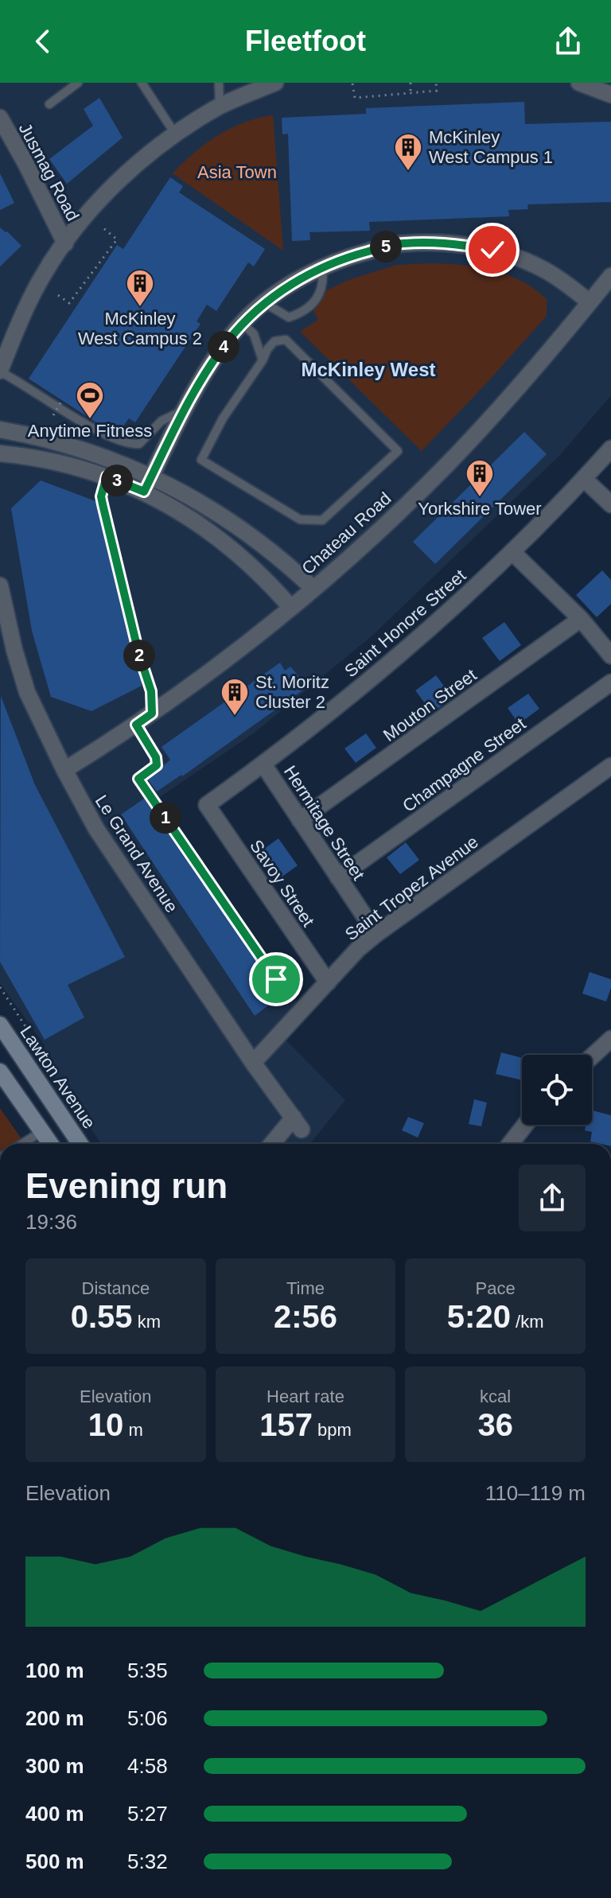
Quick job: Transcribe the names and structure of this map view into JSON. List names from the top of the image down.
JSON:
{
  "streets": {
    "main road": ["Lawton Avenue"],
    "street": [
      "Jusmag Road",
      "Chateau Road",
      "Saint Honore Street",
      "Mouton Street",
      "Champagne Street",
      "Hermitage Street",
      "Le Grand Avenue",
      "Savoy Street",
      "Saint Tropez Avenue"
    ]
  },
  "crossings": [
    ["Chateau Road", "Le Grand Avenue"],
    ["Saint Honore Street", "Hermitage Street"],
    ["Saint Honore Street", "Savoy Street"],
    ["Mouton Street", "Hermitage Street"],
    ["Champagne Street", "Hermitage Street"],
    ["Hermitage Street", "Saint Tropez Avenue"],
    ["Le Grand Avenue", "Saint Tropez Avenue"],
    ["Savoy Street", "Saint Tropez Avenue"]
  ],
  "districts": ["McKinley West"],
  "parks": ["Asia Town"],
  "places": {
    "building": [
      "McKinley West Campus 1",
      "McKinley West Campus 2",
      "Yorkshire Tower",
      "St. Moritz Cluster 2"
    ],
    "sports": ["Anytime Fitness"]
  },
  "page": {
    "header": "Fleetfoot",
    "pins": [
      "5",
      "4",
      "3",
      "2",
      "1"
    ],
    "heading": ["Evening run", "19:36"],
    "stats": [
      ["Distance", "0.55 km"],
      ["Time", "2:56"],
      ["Pace", "5:20 /km"],
      ["Elevation", "10 m"],
      ["Heart rate", "157 bpm"],
      ["kcal", "36"]
    ],
    "chart": ["Elevation", "110–119 m"],
    "list": [
      {
        "name": "100 m",
        "note": "5:35"
      },
      {
        "name": "200 m",
        "note": "5:06"
      },
      {
        "name": "300 m",
        "note": "4:58"
      },
      {
        "name": "400 m",
        "note": "5:27"
      },
      {
        "name": "500 m",
        "note": "5:32"
      }
    ]
  }
}
